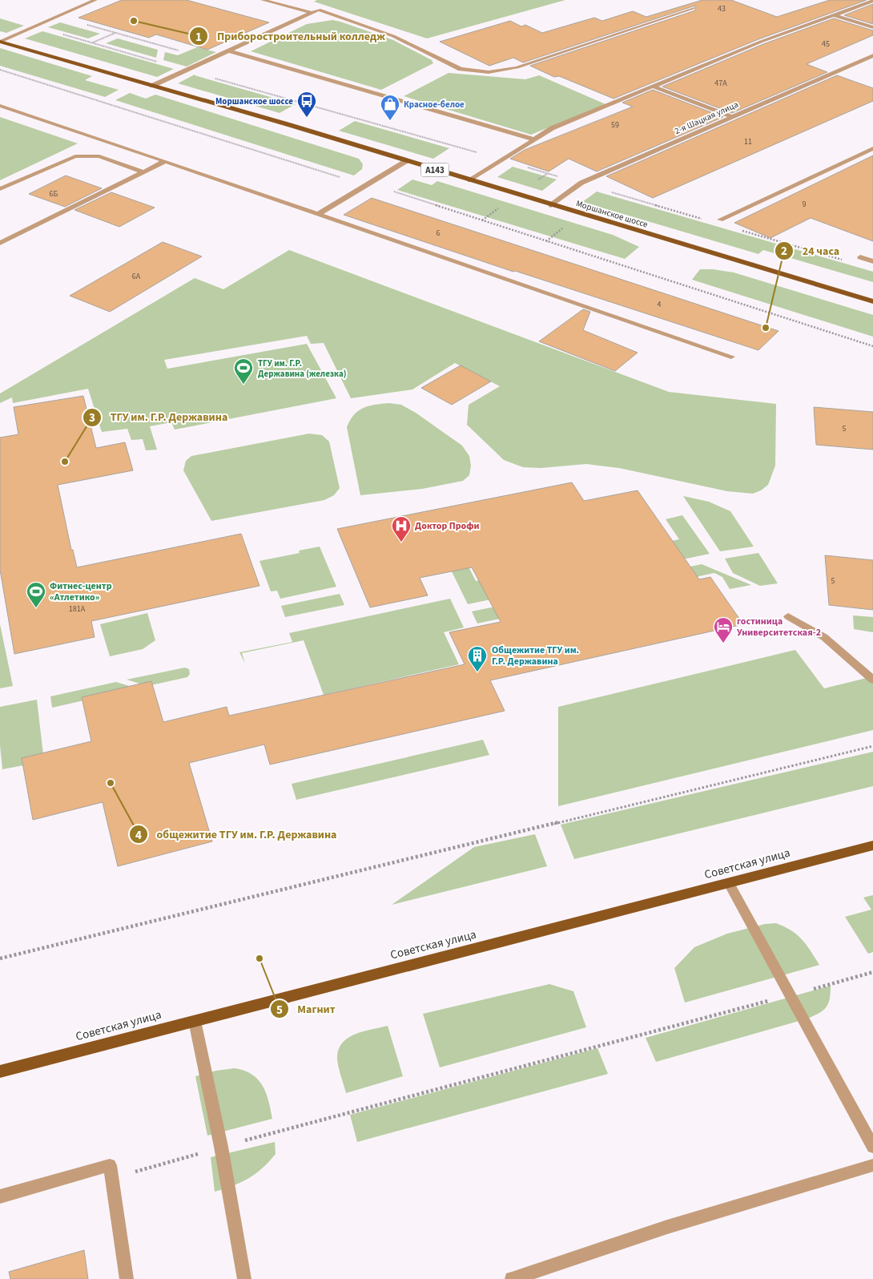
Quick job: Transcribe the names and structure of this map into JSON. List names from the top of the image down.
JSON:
{
  "streets": {
    "main road": ["А143", "Моршанское шоссе", "Советская улица"],
    "street": ["2-я Шацкая улица"]
  },
  "crossings": [
    ["2-я Шацкая улица", "Моршанское шоссе"]
  ],
  "places": {
    "other": [
      "Приборостроительный колледж",
      "24 часа",
      "ТГУ им. Г.Р. Державина",
      "общежитие ТГУ им. Г.Р. Державина",
      "Магнит"
    ],
    "bus stop": ["Моршанское шоссе"],
    "shop": ["Красное-белое"],
    "sports": ["ТГУ им. Г.Р. Державина (железка)", "Фитнес-центр «Атлетико»"],
    "hospital": ["Доктор Профи"],
    "hotel": ["гостиница Университетская-2"],
    "building": ["Общежитие ТГУ им. Г.Р. Державина"]
  },
  "house_numbers": [
    "43",
    "45",
    "47А",
    "59",
    "11",
    "6Б",
    "9",
    "6",
    "6А",
    "4",
    "5",
    "5",
    "181А"
  ]
}
